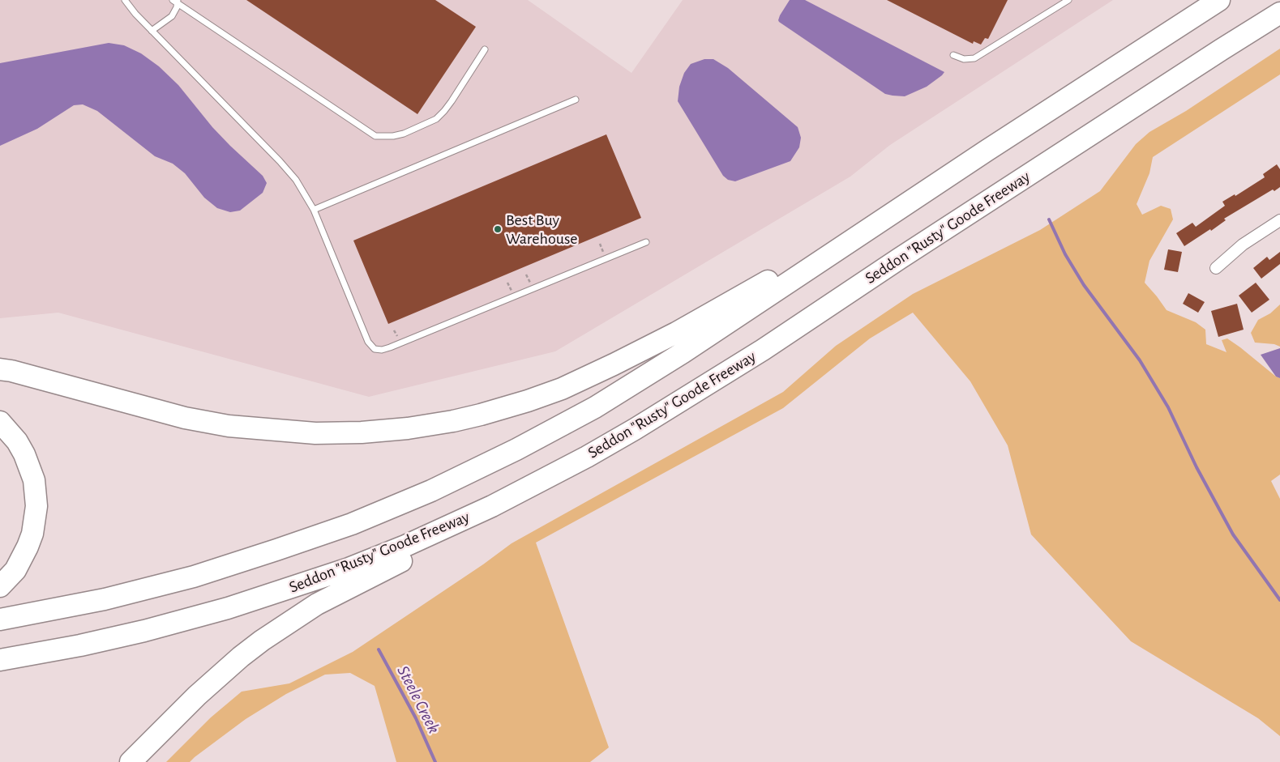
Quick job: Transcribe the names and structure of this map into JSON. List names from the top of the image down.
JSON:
{
  "streets": {
    "highway": ["Seddon \"Rusty\" Goode Freeway"]
  },
  "water": ["Steele Creek"],
  "places": ["Best Buy Warehouse"]
}
